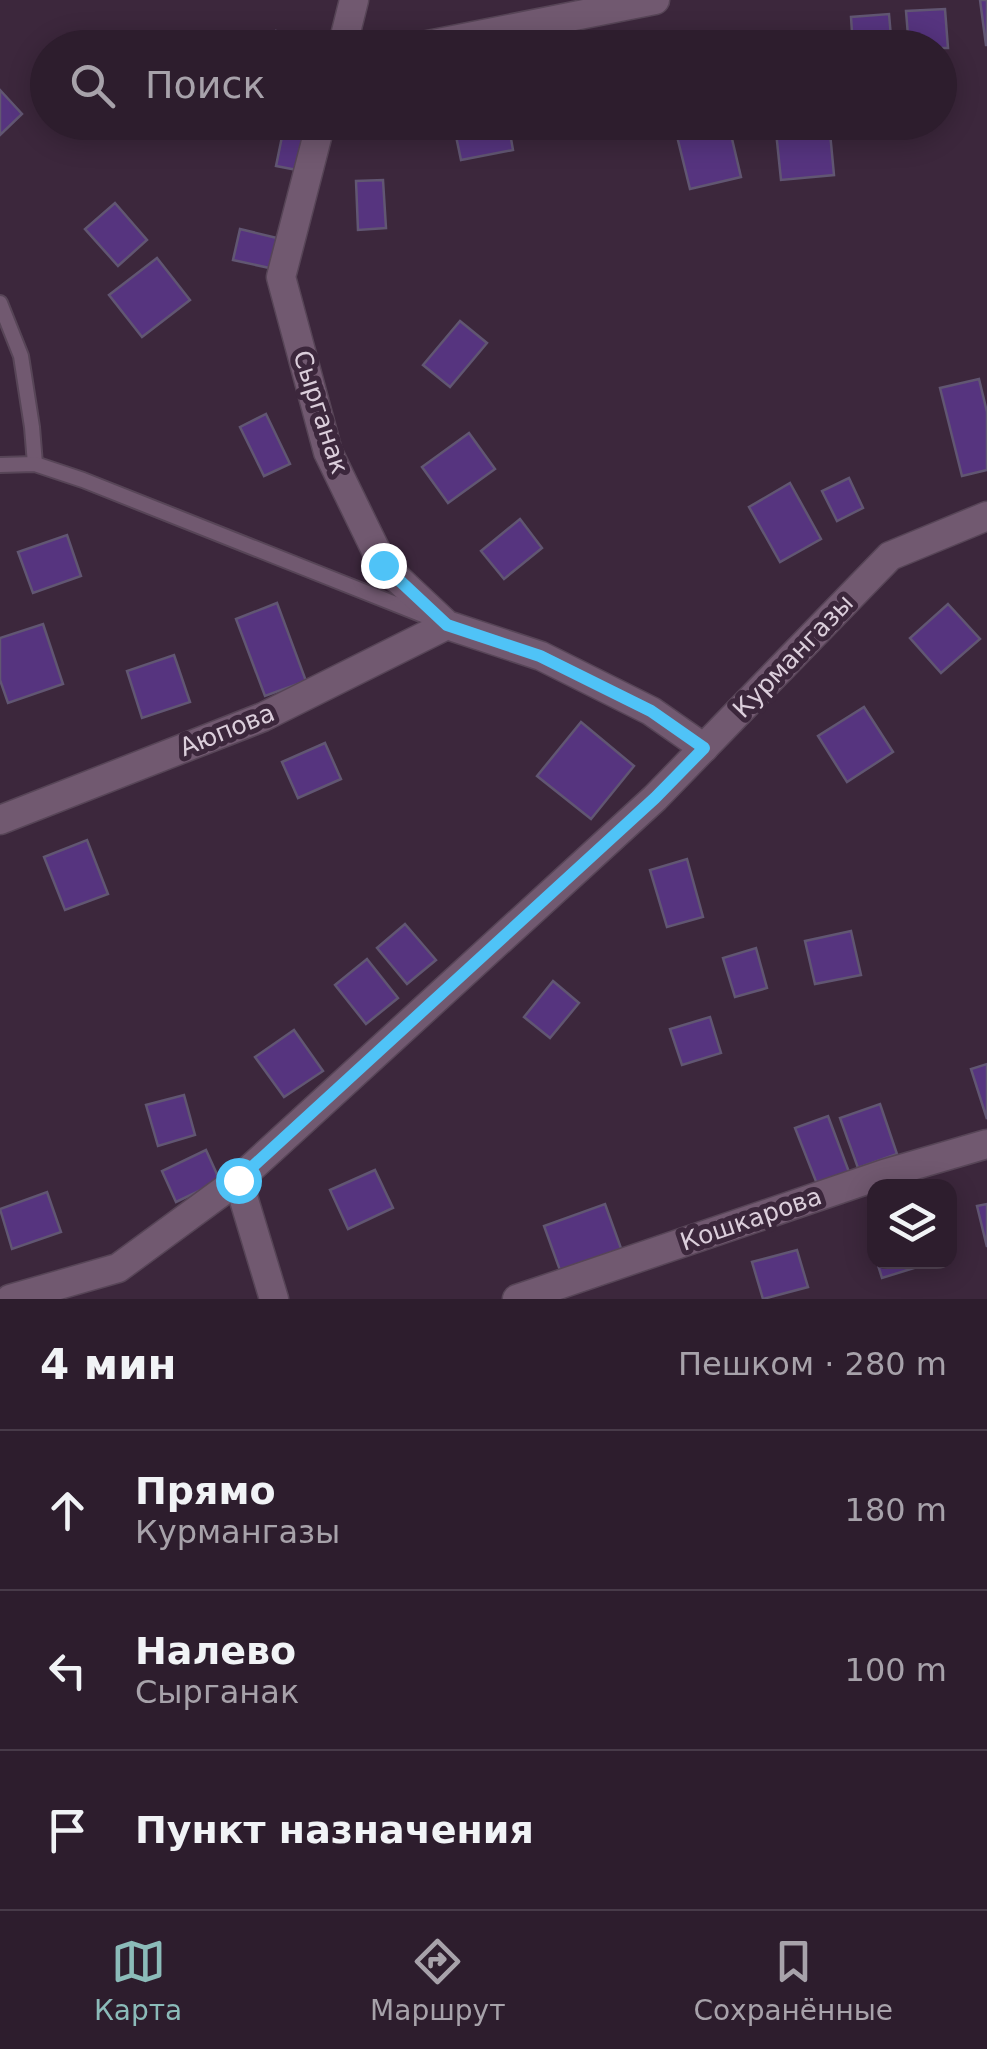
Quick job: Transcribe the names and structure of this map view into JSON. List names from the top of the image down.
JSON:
{
  "streets": {
    "street": [
      "Сырганак",
      "Курмангазы",
      "Аюпова",
      "Кошкарова"
    ]
  },
  "crossings": [
    ["Сырганак", "Курмангазы"],
    ["Сырганак", "Аюпова"]
  ],
  "page": {
    "search": "Поиск",
    "heading": ["4 мин", "Пешком · 280 m"],
    "list": [
      ["Прямо", "Курмангазы", "180 m"],
      ["Налево", "Сырганак", "100 m"],
      "Пункт назначения"
    ],
    "nav": ["Карта", "Маршрут", "Сохранённые"]
  }
}
